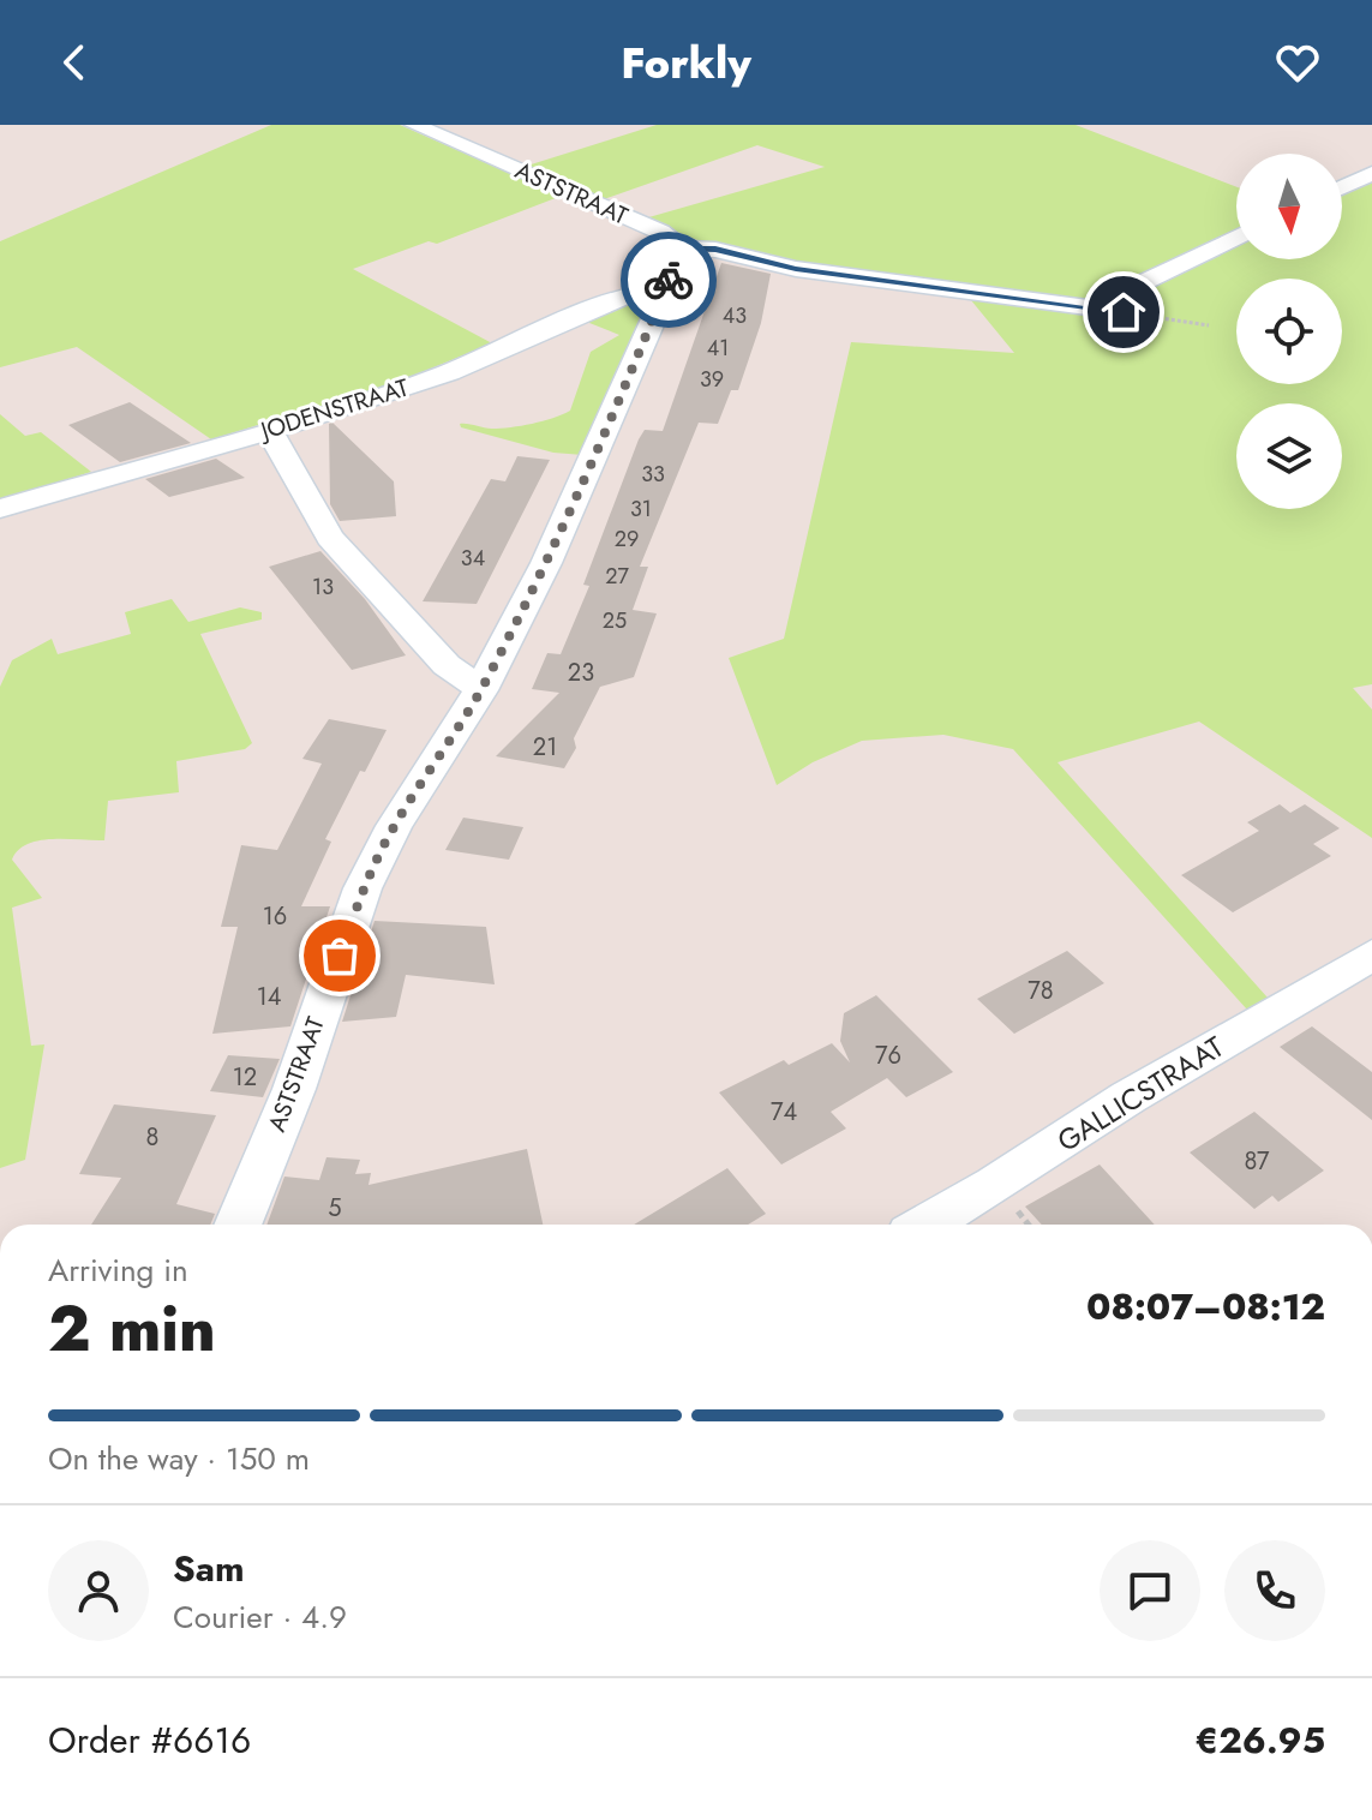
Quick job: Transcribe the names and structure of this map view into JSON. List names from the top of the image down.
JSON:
{
  "streets": {
    "street": ["ASTSTRAAT", "JODENSTRAAT", "GALLICSTRAAT"]
  },
  "crossings": [
    ["ASTSTRAAT", "JODENSTRAAT"]
  ],
  "house_numbers": [
    "43",
    "41",
    "39",
    "33",
    "31",
    "29",
    "34",
    "27",
    "13",
    "25",
    "23",
    "21",
    "16",
    "78",
    "14",
    "76",
    "12",
    "74",
    "8",
    "87",
    "5"
  ],
  "north": "bottom",
  "page": {
    "header": "Forkly",
    "heading": ["2 min", "Arriving in", "08:07–08:12"],
    "panel": [
      "Sam",
      "Courier · 4.9",
      "Order #6616",
      "€26.95"
    ],
    "bar": "On the way · 150 m"
  }
}
